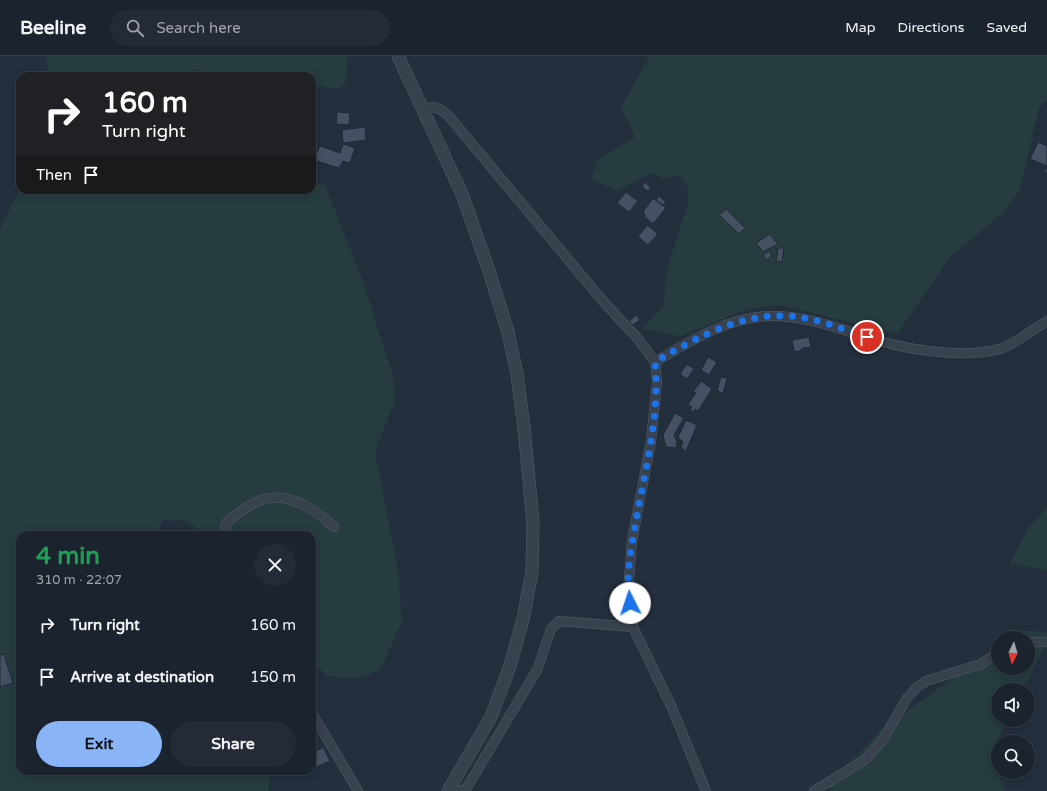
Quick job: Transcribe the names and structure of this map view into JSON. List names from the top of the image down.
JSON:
{
  "north": "bottom",
  "page": {
    "header": "Beeline",
    "search": "Search here",
    "nav": ["Map", "Directions", "Saved"],
    "turn": ["160 m", "Turn right"],
    "then": "Then",
    "heading": ["4 min", "310 m · 22:07"],
    "list": [
      {
        "name": "Turn right",
        "value": "160 m"
      },
      {
        "name": "Arrive at destination",
        "value": "150 m"
      }
    ],
    "buttons": ["Exit", "Share"]
  }
}
